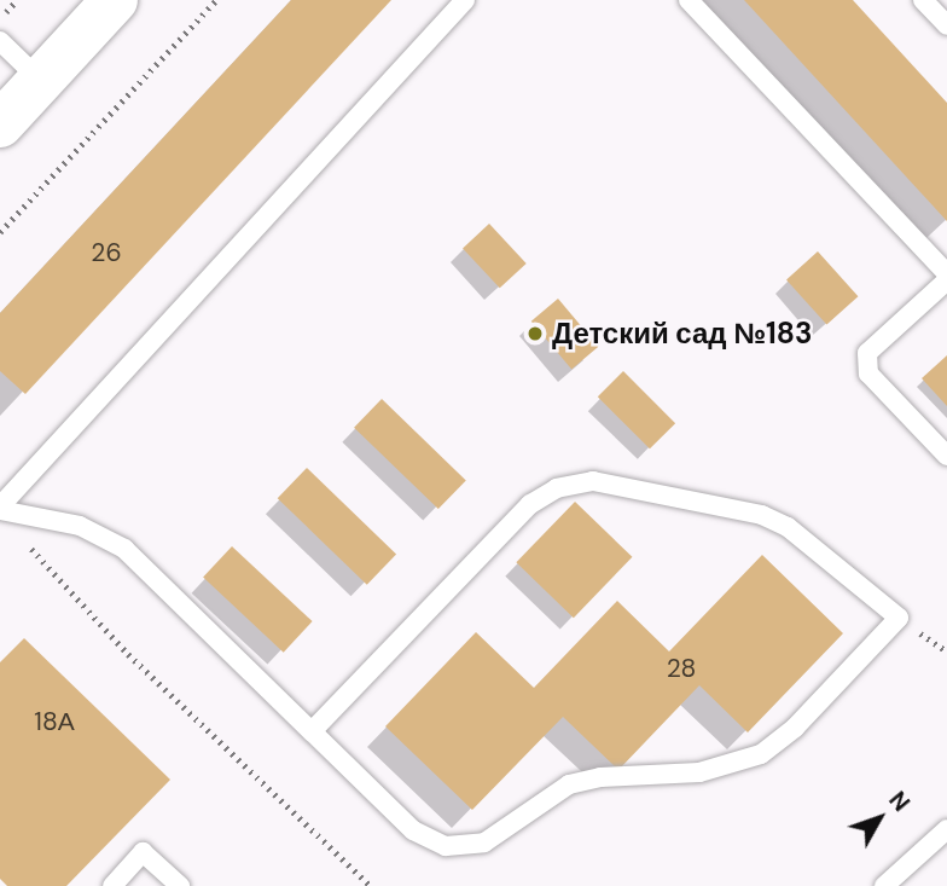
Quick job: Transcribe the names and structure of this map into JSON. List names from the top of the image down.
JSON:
{
  "places": ["Детский сад №183"],
  "house_numbers": ["26", "28", "18А"],
  "north": "top right"
}
